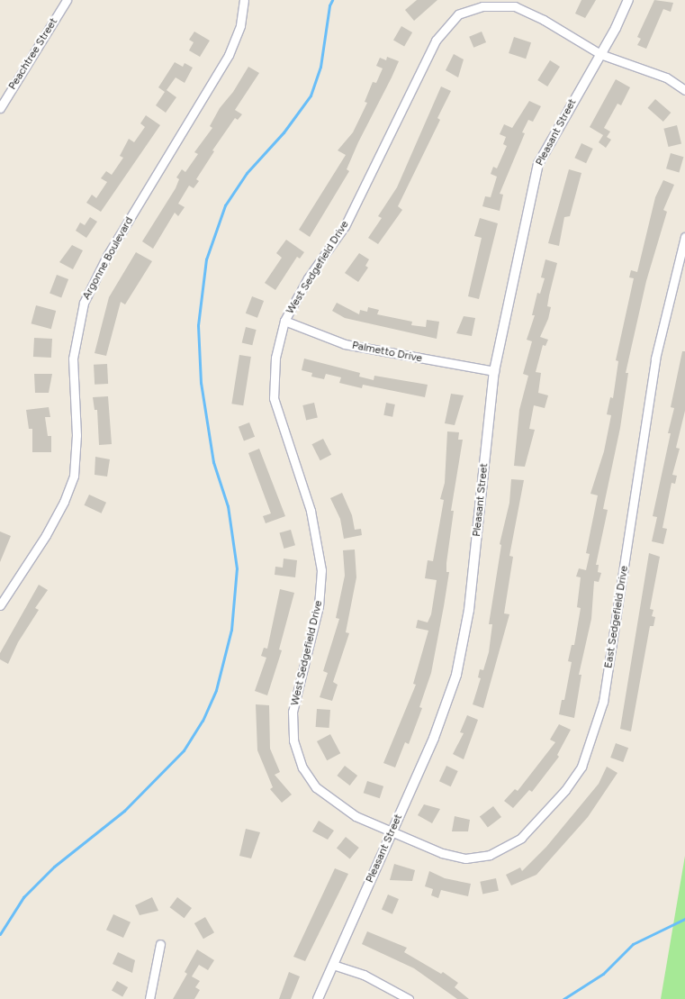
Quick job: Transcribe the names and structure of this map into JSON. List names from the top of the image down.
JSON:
{
  "streets": {
    "street": [
      "Peachtree Street",
      "Pleasant Street",
      "Argonne Boulevard",
      "West Sedgefield Drive",
      "Palmetto Drive",
      "East Sedgefield Drive"
    ]
  },
  "crossings": [
    ["Pleasant Street", "West Sedgefield Drive"],
    ["Pleasant Street", "Palmetto Drive"],
    ["Pleasant Street", "East Sedgefield Drive"],
    ["West Sedgefield Drive", "Palmetto Drive"],
    ["West Sedgefield Drive", "East Sedgefield Drive"]
  ]
}
